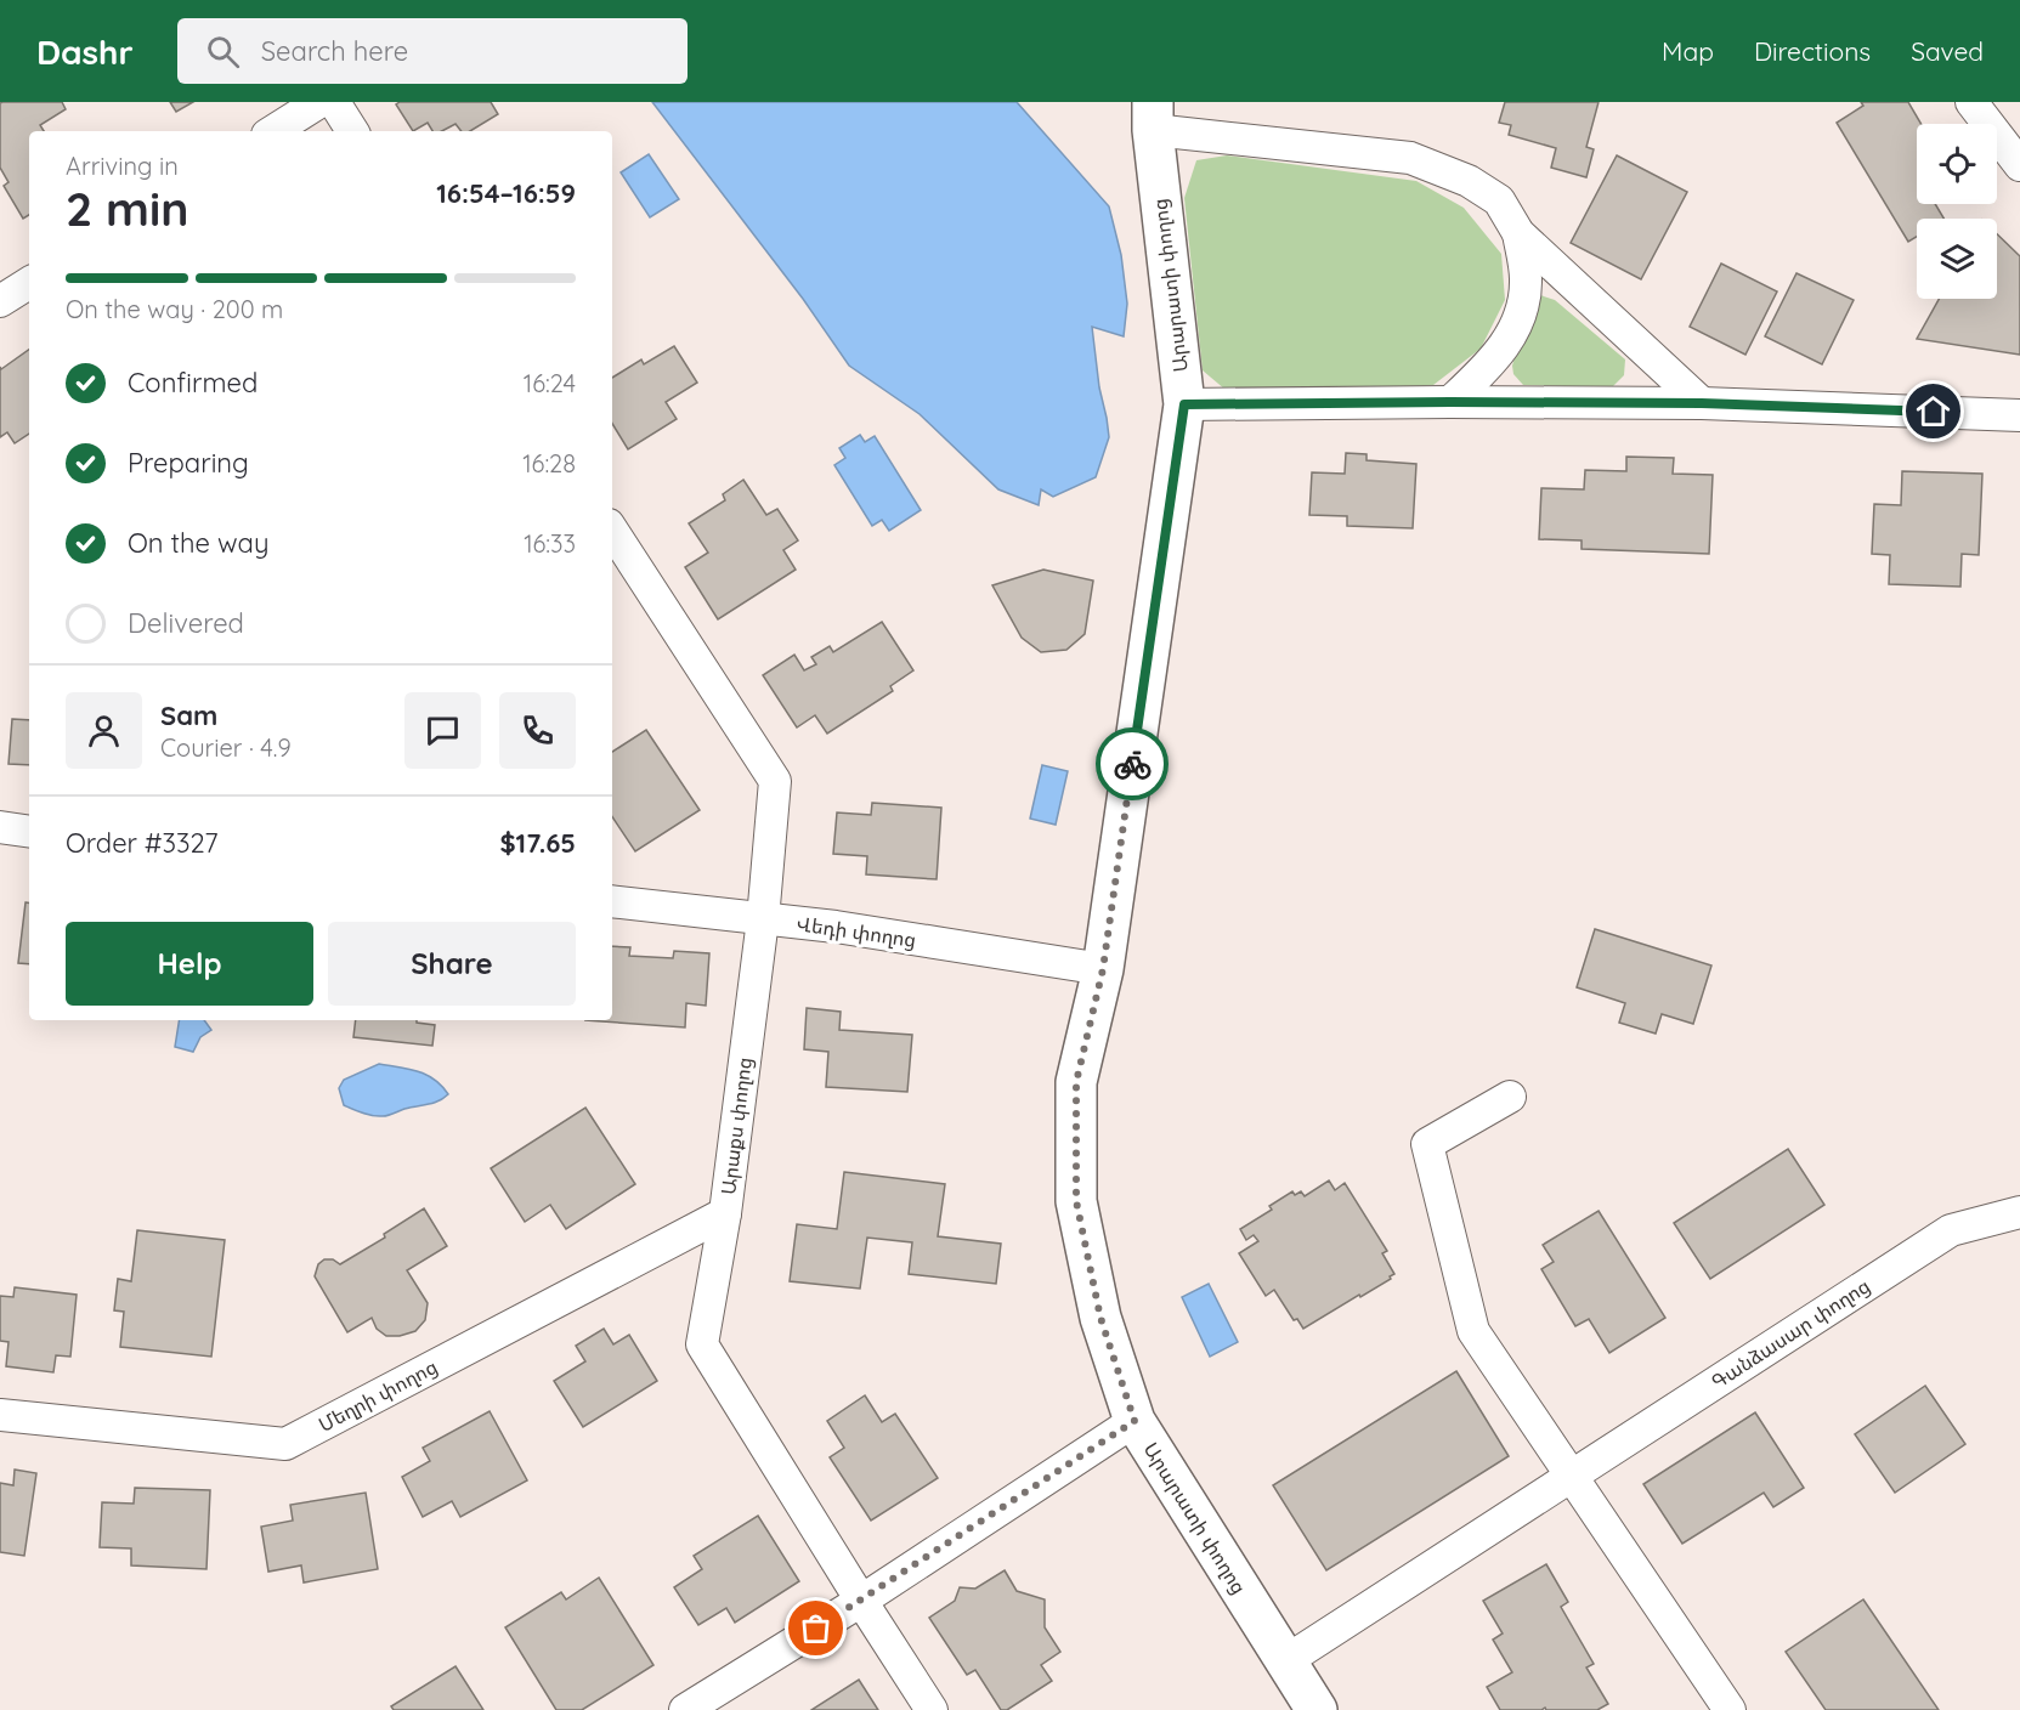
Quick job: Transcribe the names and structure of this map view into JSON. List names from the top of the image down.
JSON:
{
  "streets": {
    "street": [
      "Արարատի փողոց",
      "Վեդի փողոց",
      "Արաքս փողոց",
      "Գանձասար փողոց",
      "Մեղրի փողոց"
    ]
  },
  "crossings": [
    ["Արարատի փողոց", "Վեդի փողոց"],
    ["Արարատի փողոց", "Գանձասար փողոց"],
    ["Վեդի փողոց", "Արաքս փողոց"],
    ["Արաքս փողոց", "Մեղրի փողոց"]
  ],
  "page": {
    "header": "Dashr",
    "search": "Search here",
    "nav": ["Map", "Directions", "Saved"],
    "heading": ["2 min", "Arriving in", "16:54–16:59"],
    "panel": [
      "Sam",
      "Courier · 4.9",
      "Order #3327",
      "$17.65"
    ],
    "bar": "On the way · 200 m",
    "list": [
      ["Confirmed", "16:24"],
      ["Preparing", "16:28"],
      ["On the way", "16:33"],
      "Delivered"
    ],
    "buttons": ["Help", "Share"]
  }
}
